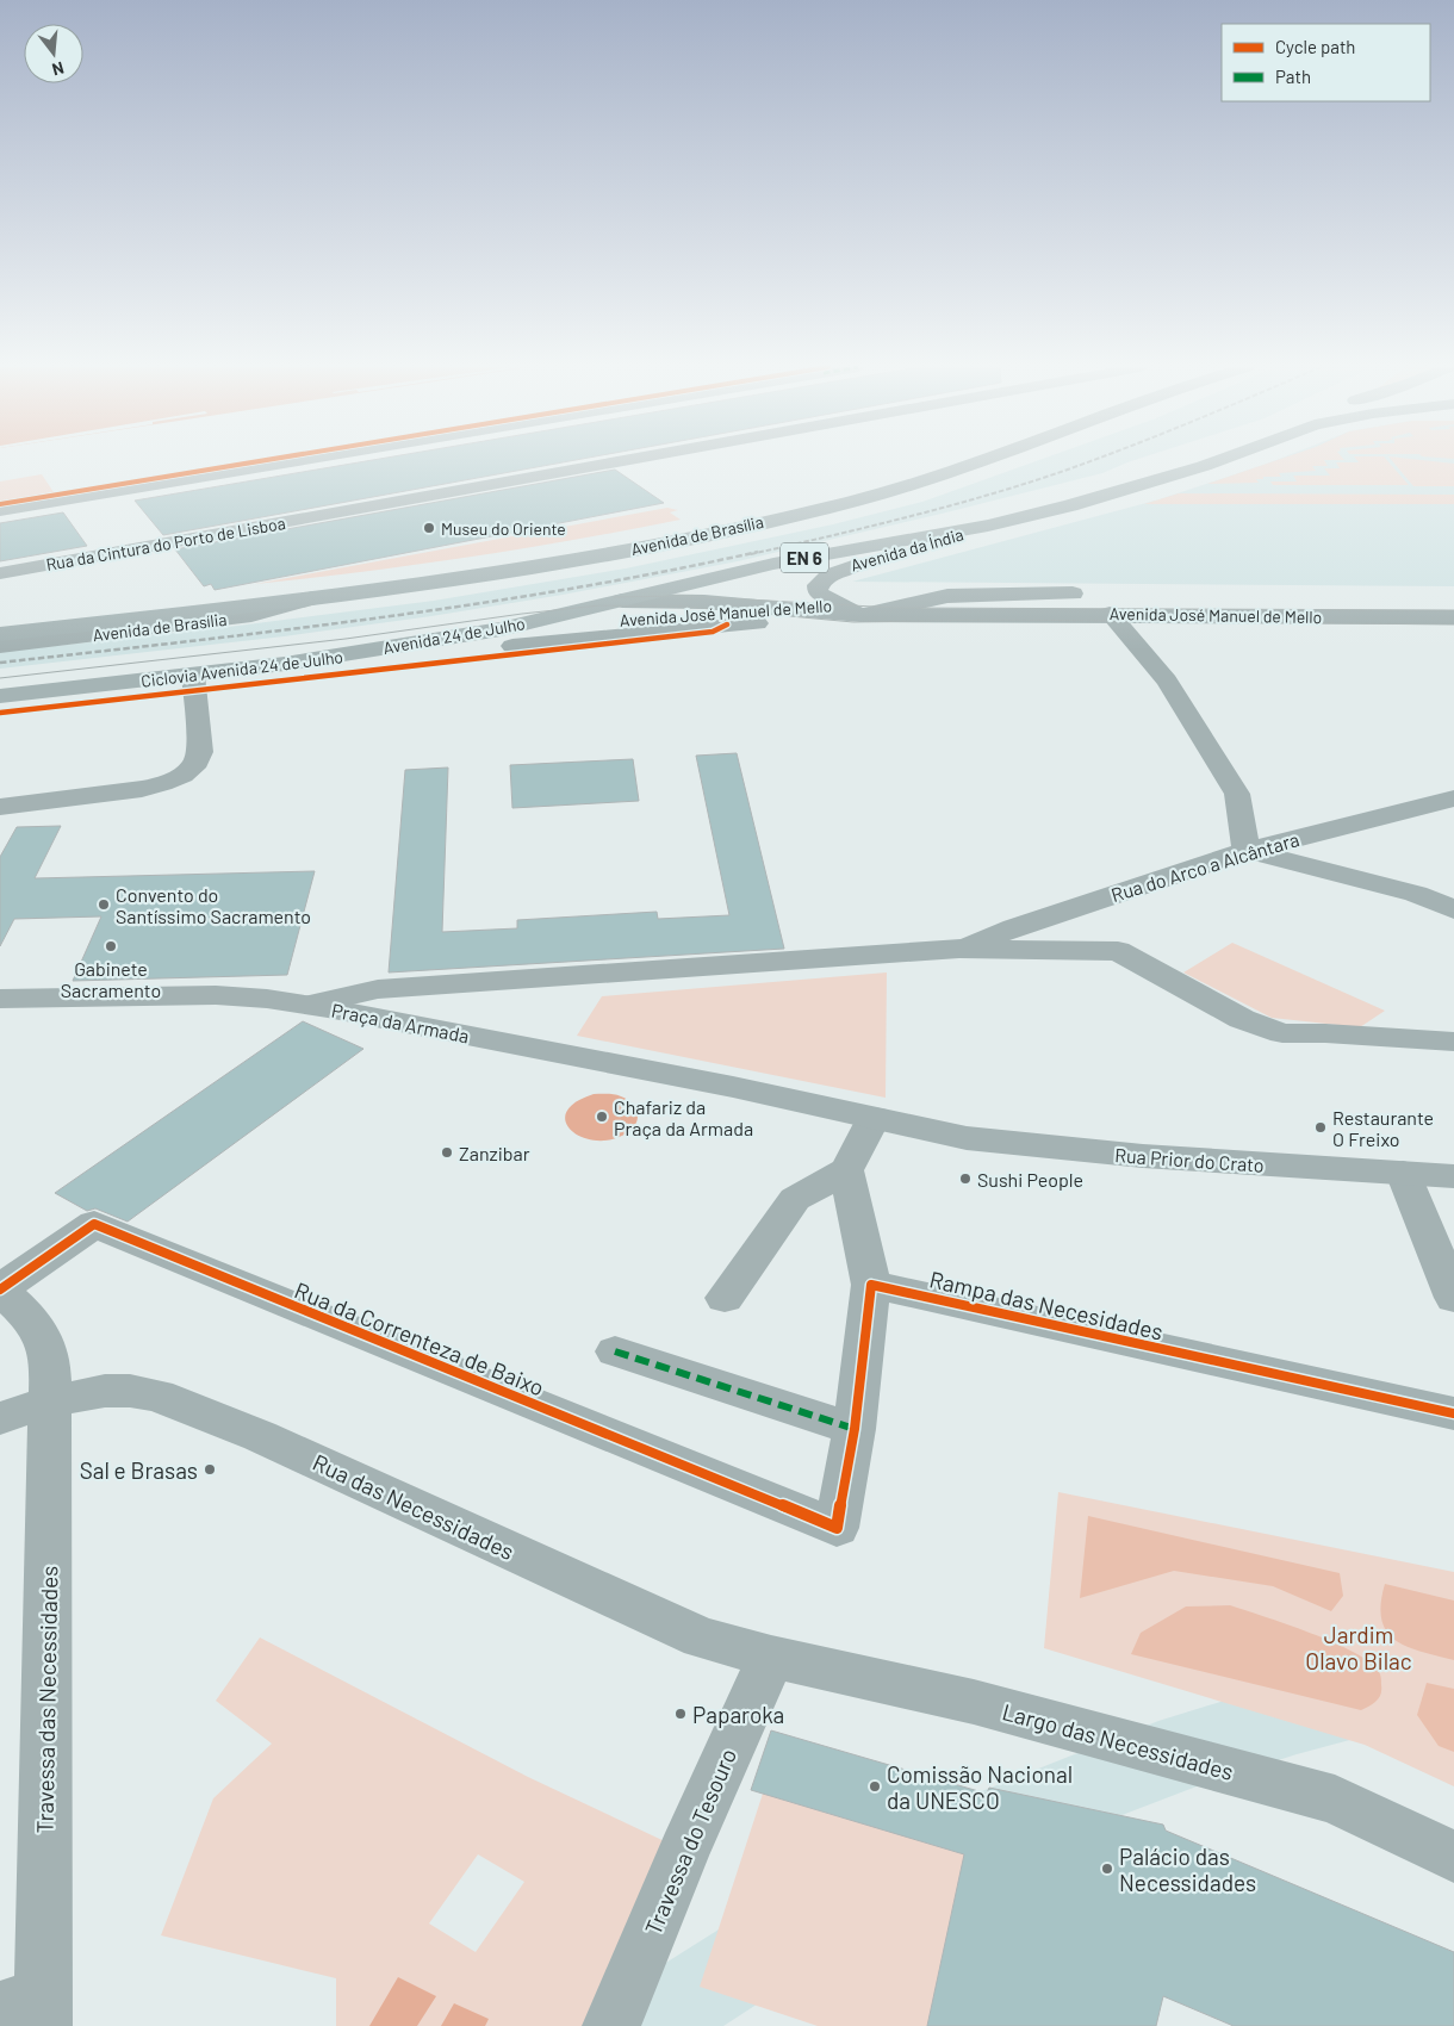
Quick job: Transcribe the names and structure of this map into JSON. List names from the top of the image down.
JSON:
{
  "streets": {
    "main road": [
      "Avenida de Brasília",
      "Avenida da Índia",
      "EN 6",
      "Avenida José Manuel de Mello",
      "Avenida 24 de Julho"
    ],
    "street": [
      "Rua da Cintura do Porto de Lisboa",
      "Rua do Arco a Alcântara",
      "Praça da Armada",
      "Rua Prior do Crato",
      "Rampa das Necesidades",
      "Rua da Correnteza de Baixo",
      "Rua das Necessidades",
      "Travessa das Necessidades",
      "Largo das Necessidades",
      "Travessa do Tesouro"
    ],
    "cycle path": ["Ciclovia Avenida 24 de Julho"]
  },
  "crossings": [
    ["Avenida da Índia", "Avenida José Manuel de Mello"],
    ["Avenida da Índia", "Avenida 24 de Julho"],
    ["Avenida José Manuel de Mello", "Avenida 24 de Julho"],
    ["Rua do Arco a Alcântara", "Praça da Armada"],
    ["Praça da Armada", "Rua Prior do Crato"],
    ["Rua da Correnteza de Baixo", "Travessa das Necessidades"],
    ["Rua das Necessidades", "Travessa das Necessidades"],
    ["Rua das Necessidades", "Largo das Necessidades"],
    ["Rua das Necessidades", "Travessa do Tesouro"],
    ["Largo das Necessidades", "Travessa do Tesouro"]
  ],
  "parks": ["Jardim Olavo Bilac"],
  "places": [
    "Museu do Oriente",
    "Convento do Santíssimo Sacramento",
    "Gabinete Sacramento",
    "Chafariz da Praça da Armada",
    "Restaurante O Freixo",
    "Zanzibar",
    "Sushi People",
    "Sal e Brasas",
    "Paparoka",
    "Comissão Nacional da UNESCO",
    "Palácio das Necessidades"
  ],
  "legend": ["Cycle path", "Path"],
  "north": "bottom"
}
